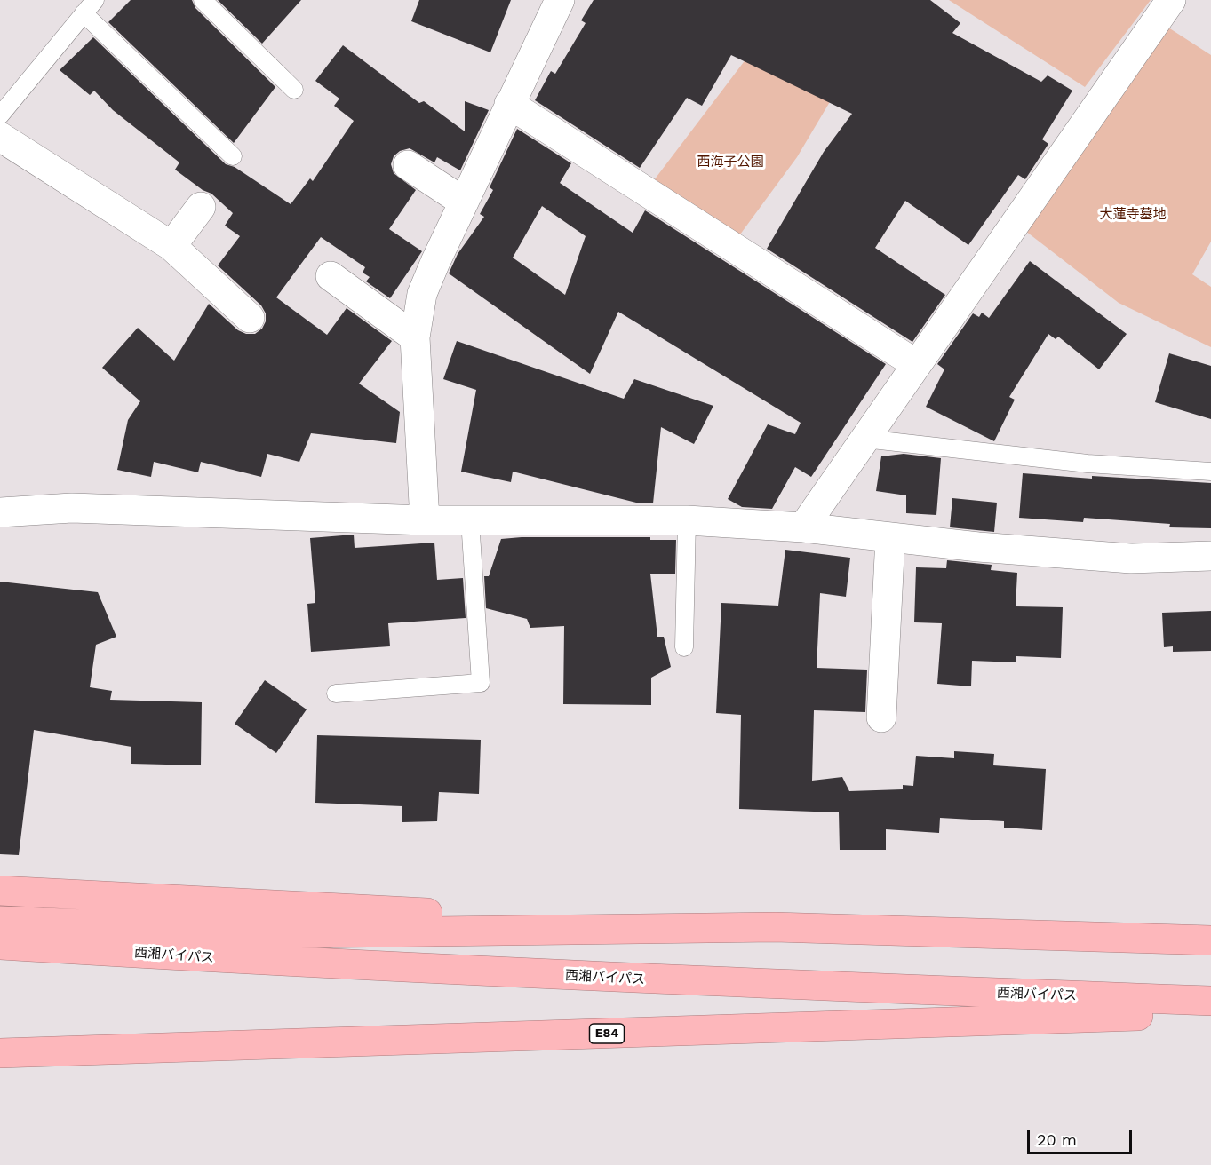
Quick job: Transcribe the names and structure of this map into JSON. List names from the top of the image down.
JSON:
{
  "streets": {
    "highway": ["西湘バイパス", "E84"]
  },
  "parks": ["西海子公園", "大蓮寺墓地"],
  "scale_bar": "20 m"
}
